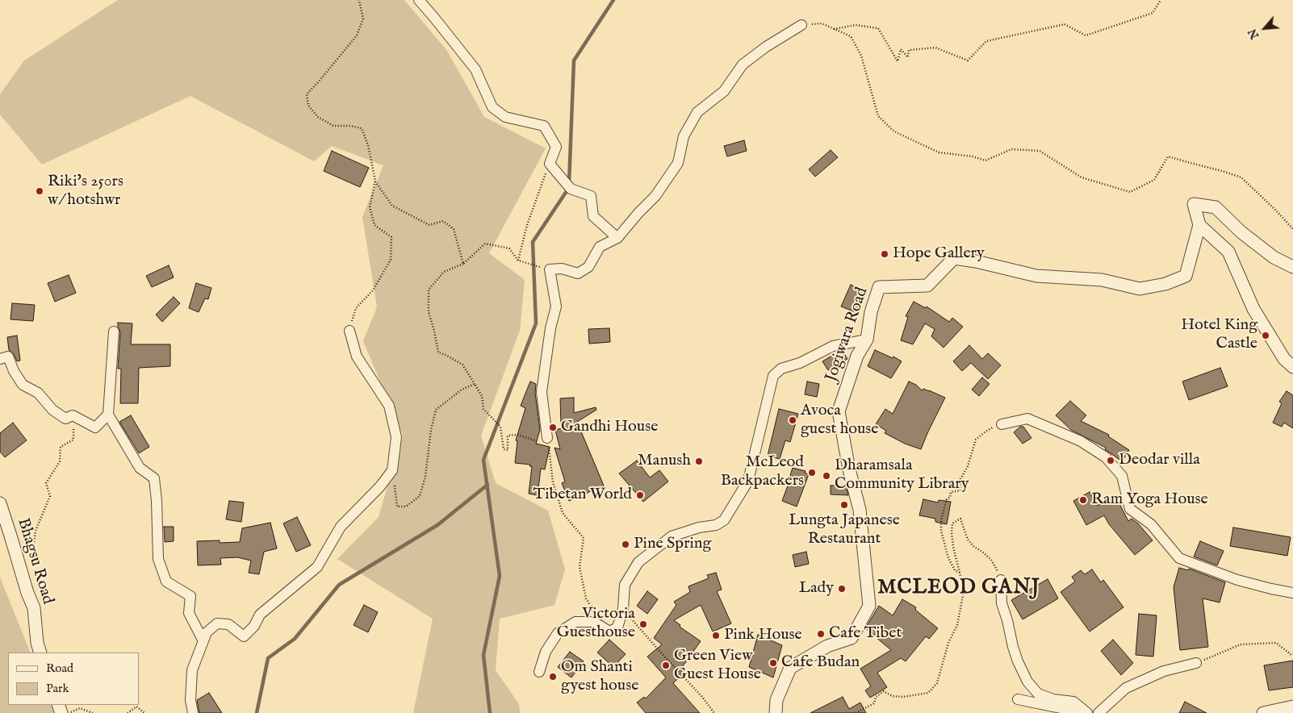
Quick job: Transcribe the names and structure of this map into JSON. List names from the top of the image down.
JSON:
{
  "streets": {
    "street": ["Jogiwara Road", "Bhagsu Road"]
  },
  "districts": ["MCLEOD GANJ"],
  "places": [
    "Riki's 250rs w/ hotshwr",
    "Hope Gallery",
    "Hotel King Castle",
    "Avoca guest house",
    "Gandhi House",
    "Deodar villa",
    "Manush",
    "McLeod Backpackers",
    "Dharamsala Community Library",
    "Tibetan World",
    "Ram Yoga House",
    "Lungta Japanese Restaurant",
    "Pine Spring",
    "Lady",
    "Victoria Guesthouse",
    "Cafe Tibet",
    "Pink House",
    "Cafe Budan",
    "Green View Guest House",
    "Om Shanti gyest house"
  ],
  "legend": ["Road", "Park"],
  "north": "bottom left"
}
